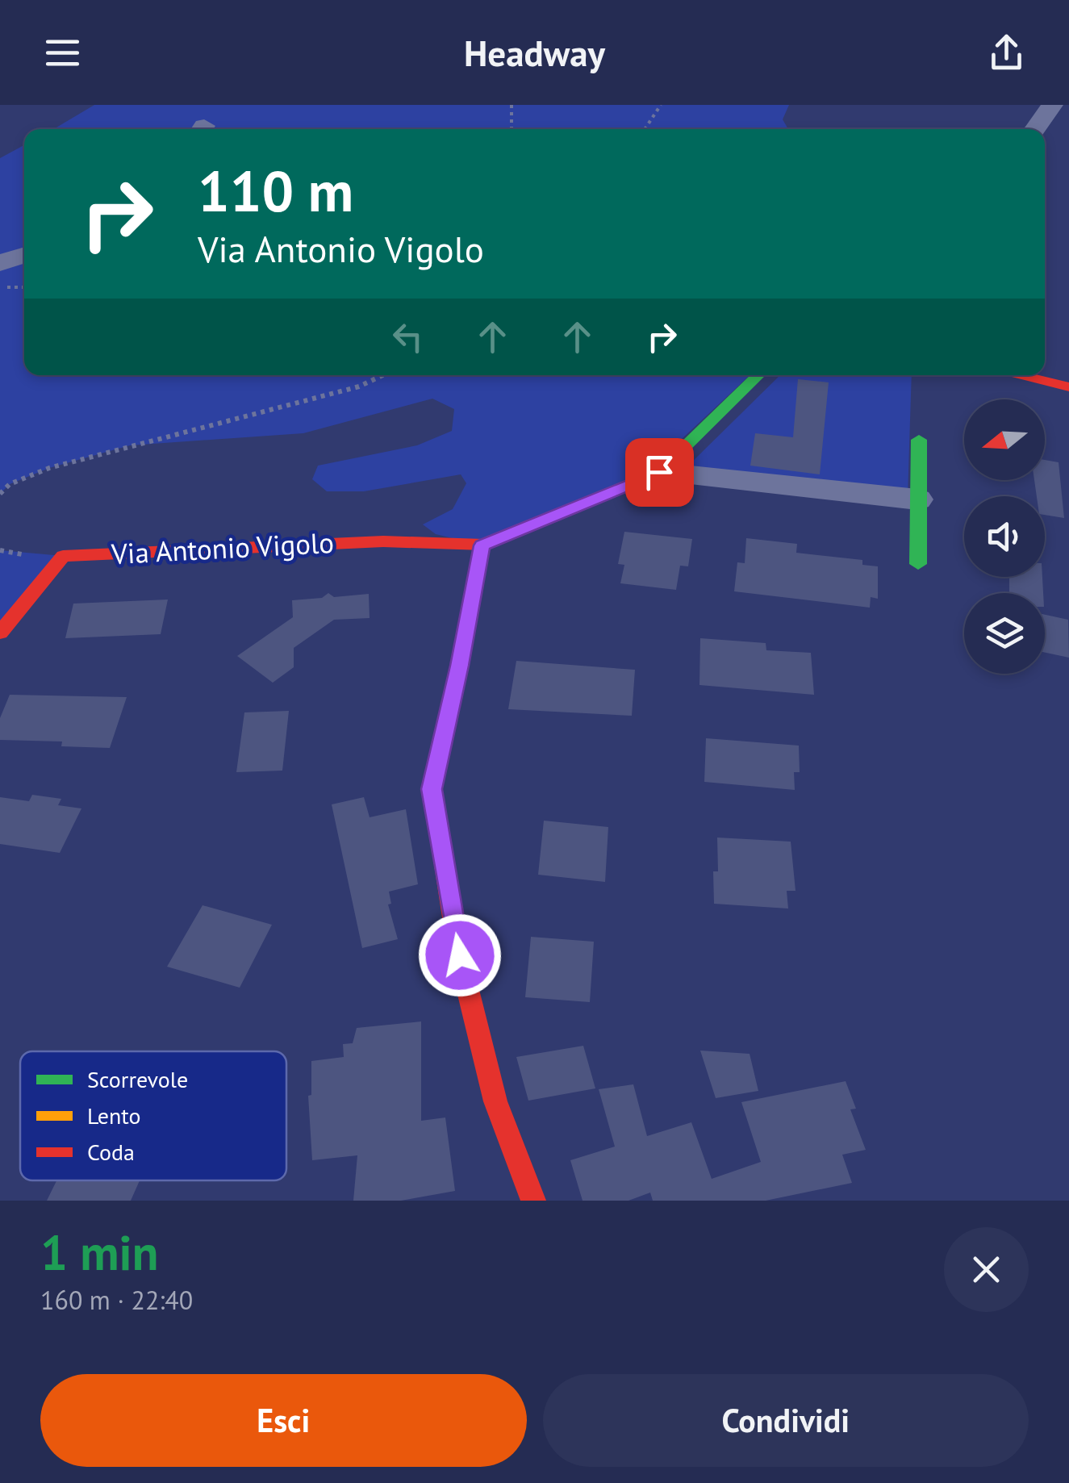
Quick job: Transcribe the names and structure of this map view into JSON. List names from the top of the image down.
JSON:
{
  "streets": {
    "street": ["Via Antonio Vigolo"]
  },
  "legend": ["Scorrevole", "Lento", "Coda"],
  "north": "left",
  "page": {
    "header": "Headway",
    "turn": ["110 m", "Via Antonio Vigolo"],
    "heading": ["1 min", "160 m · 22:40"],
    "buttons": ["Esci", "Condividi"]
  }
}
